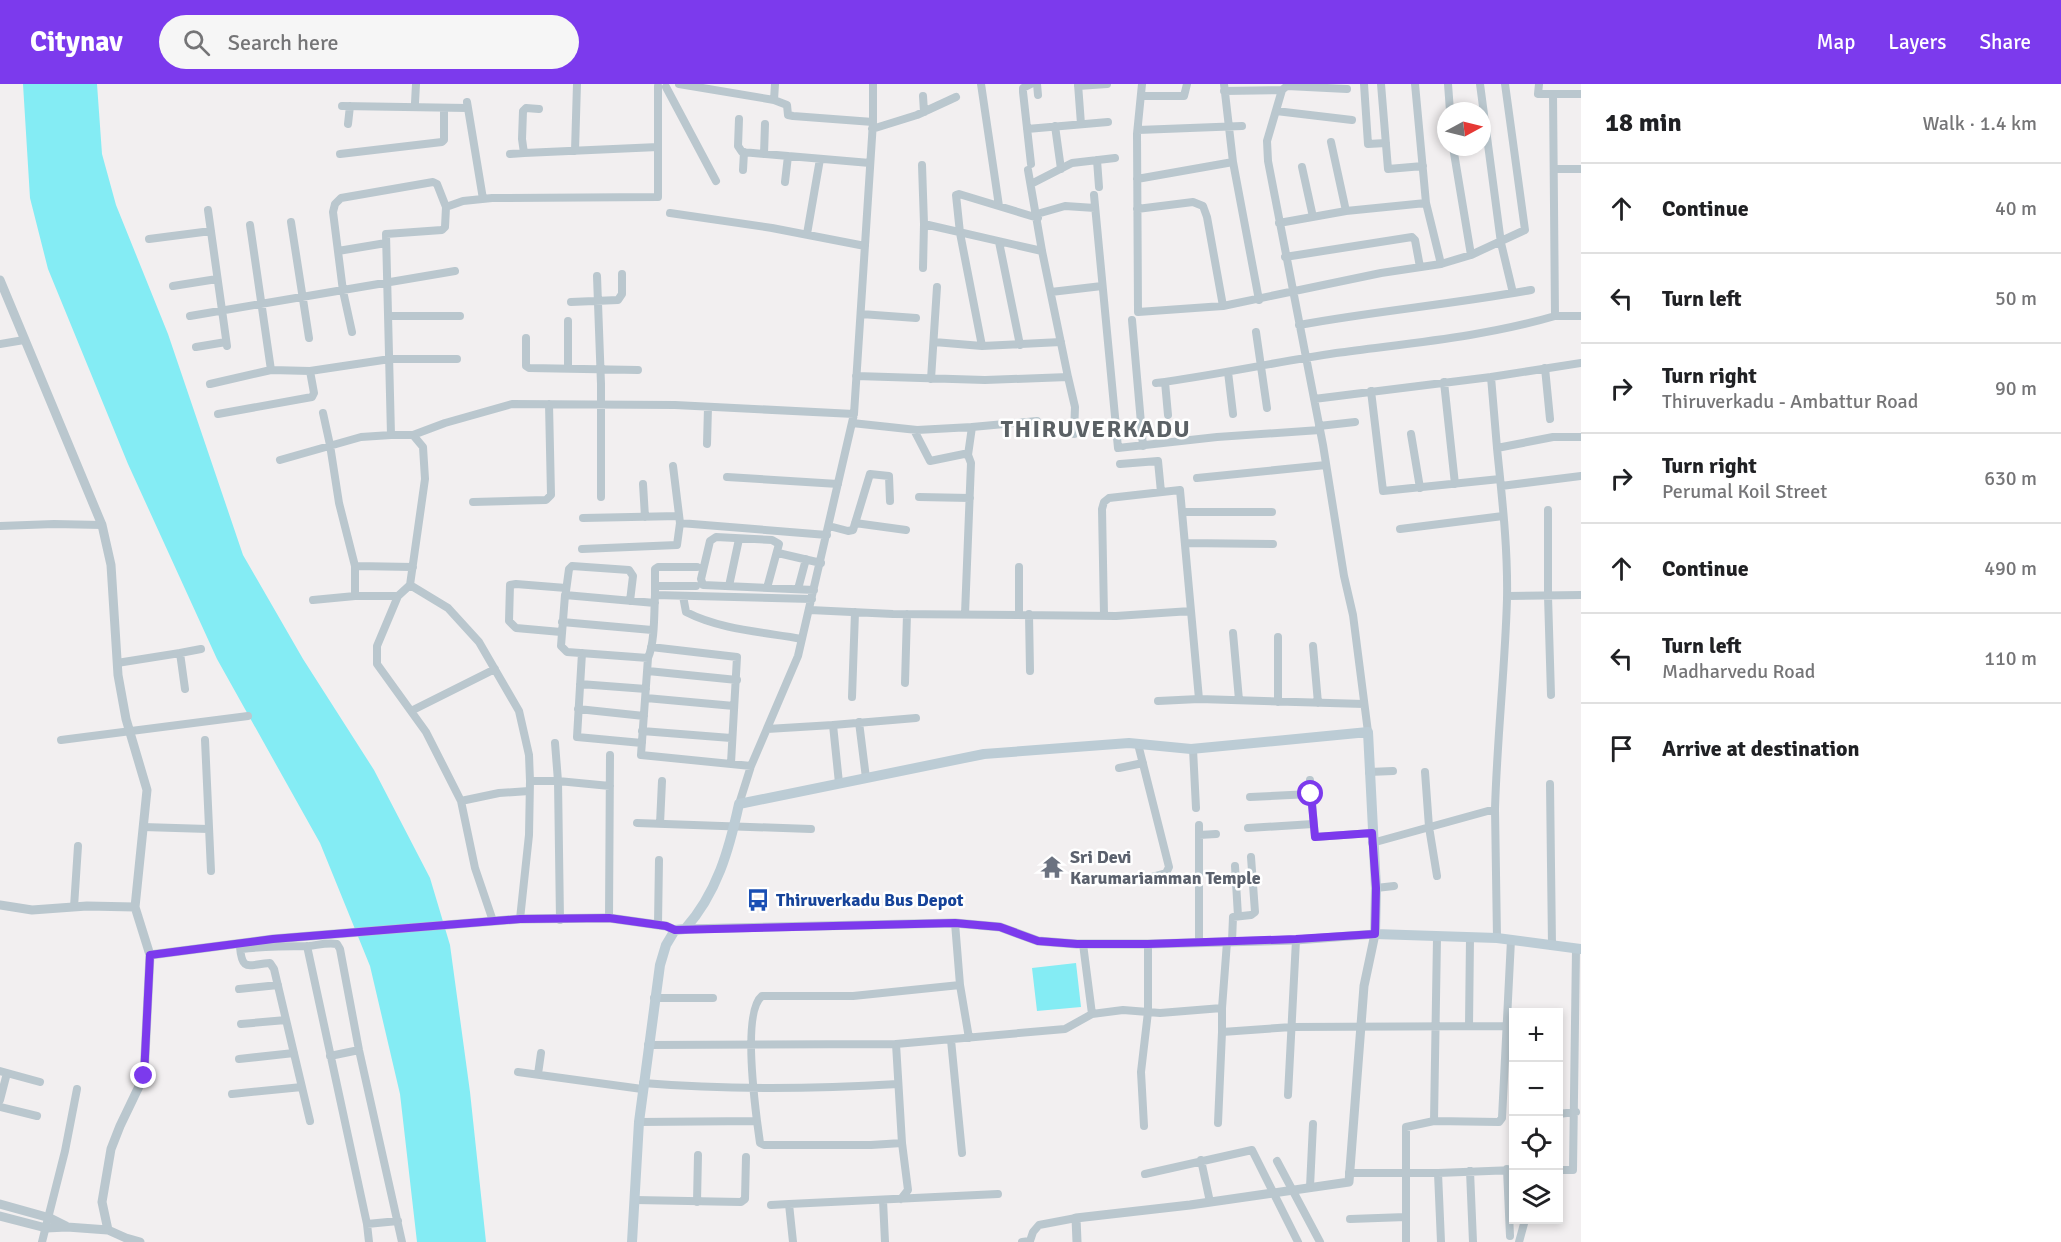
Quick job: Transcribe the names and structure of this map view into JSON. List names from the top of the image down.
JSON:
{
  "districts": ["THIRUVERKADU"],
  "places": {
    "temple": ["Sri Devi Karumariamman Temple"],
    "bus stop": ["Thiruverkadu Bus Depot"]
  },
  "north": "right",
  "page": {
    "header": "Citynav",
    "search": "Search here",
    "nav": ["Map", "Layers", "Share"],
    "heading": ["18 min", "Walk · 1.4 km"],
    "list": [
      ["Continue", "40 m"],
      ["Turn left", "50 m"],
      ["Turn right", "Thiruverkadu - Ambattur Road", "90 m"],
      ["Turn right", "Perumal Koil Street", "630 m"],
      ["Continue", "490 m"],
      ["Turn left", "Madharvedu Road", "110 m"],
      "Arrive at destination"
    ],
    "map_buttons": ["+", "−"]
  }
}
